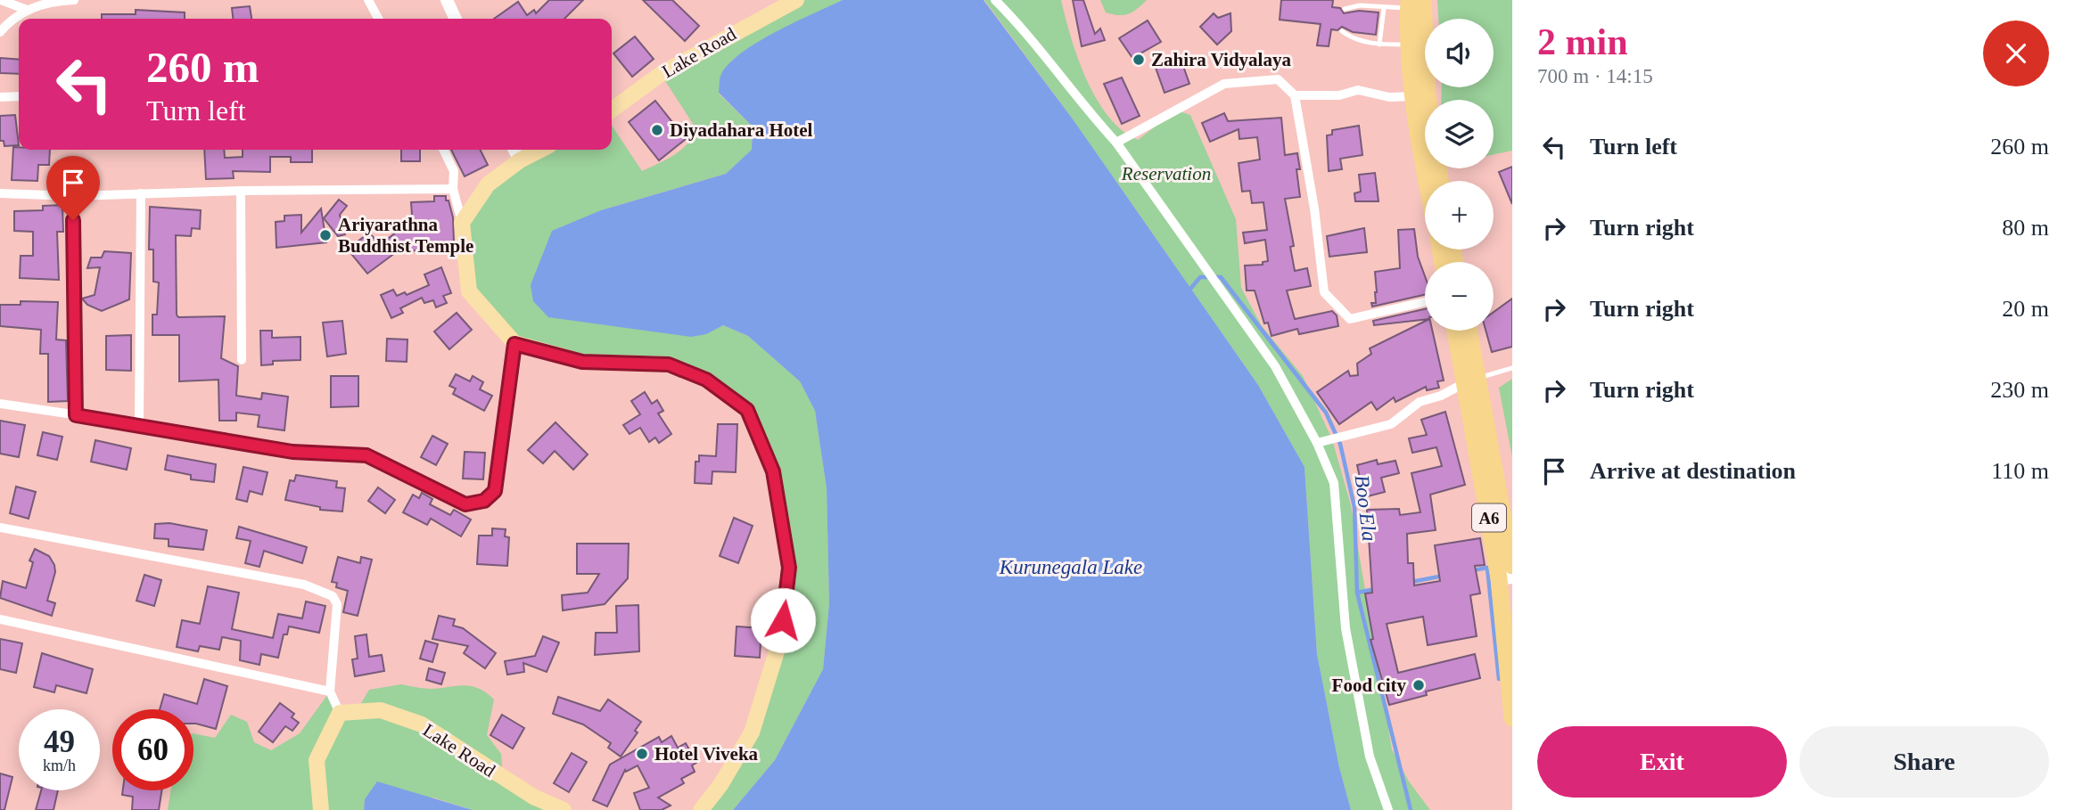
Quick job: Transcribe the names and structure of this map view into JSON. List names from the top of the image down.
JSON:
{
  "streets": {
    "highway": ["A6"],
    "main road": ["Lake Road"]
  },
  "water": ["Boo Ela", "Kurunegala Lake"],
  "parks": ["Reservation"],
  "places": [
    "Zahira Vidyalaya",
    "Diyadahara Hotel",
    "Ariyarathna Buddhist Temple",
    "Food city",
    "Hotel Viveka"
  ],
  "page": {
    "heading": ["2 min", "700 m · 14:15"],
    "map_buttons": ["+", "−"],
    "turn": ["260 m", "Turn left"],
    "list": [
      {
        "name": "Turn left",
        "value": "260 m"
      },
      {
        "name": "Turn right",
        "value": "80 m"
      },
      {
        "name": "Turn right",
        "value": "20 m"
      },
      {
        "name": "Turn right",
        "value": "230 m"
      },
      {
        "name": "Arrive at destination",
        "value": "110 m"
      }
    ],
    "speed": "49 km/h",
    "limit": "60",
    "buttons": ["Exit", "Share"]
  }
}
